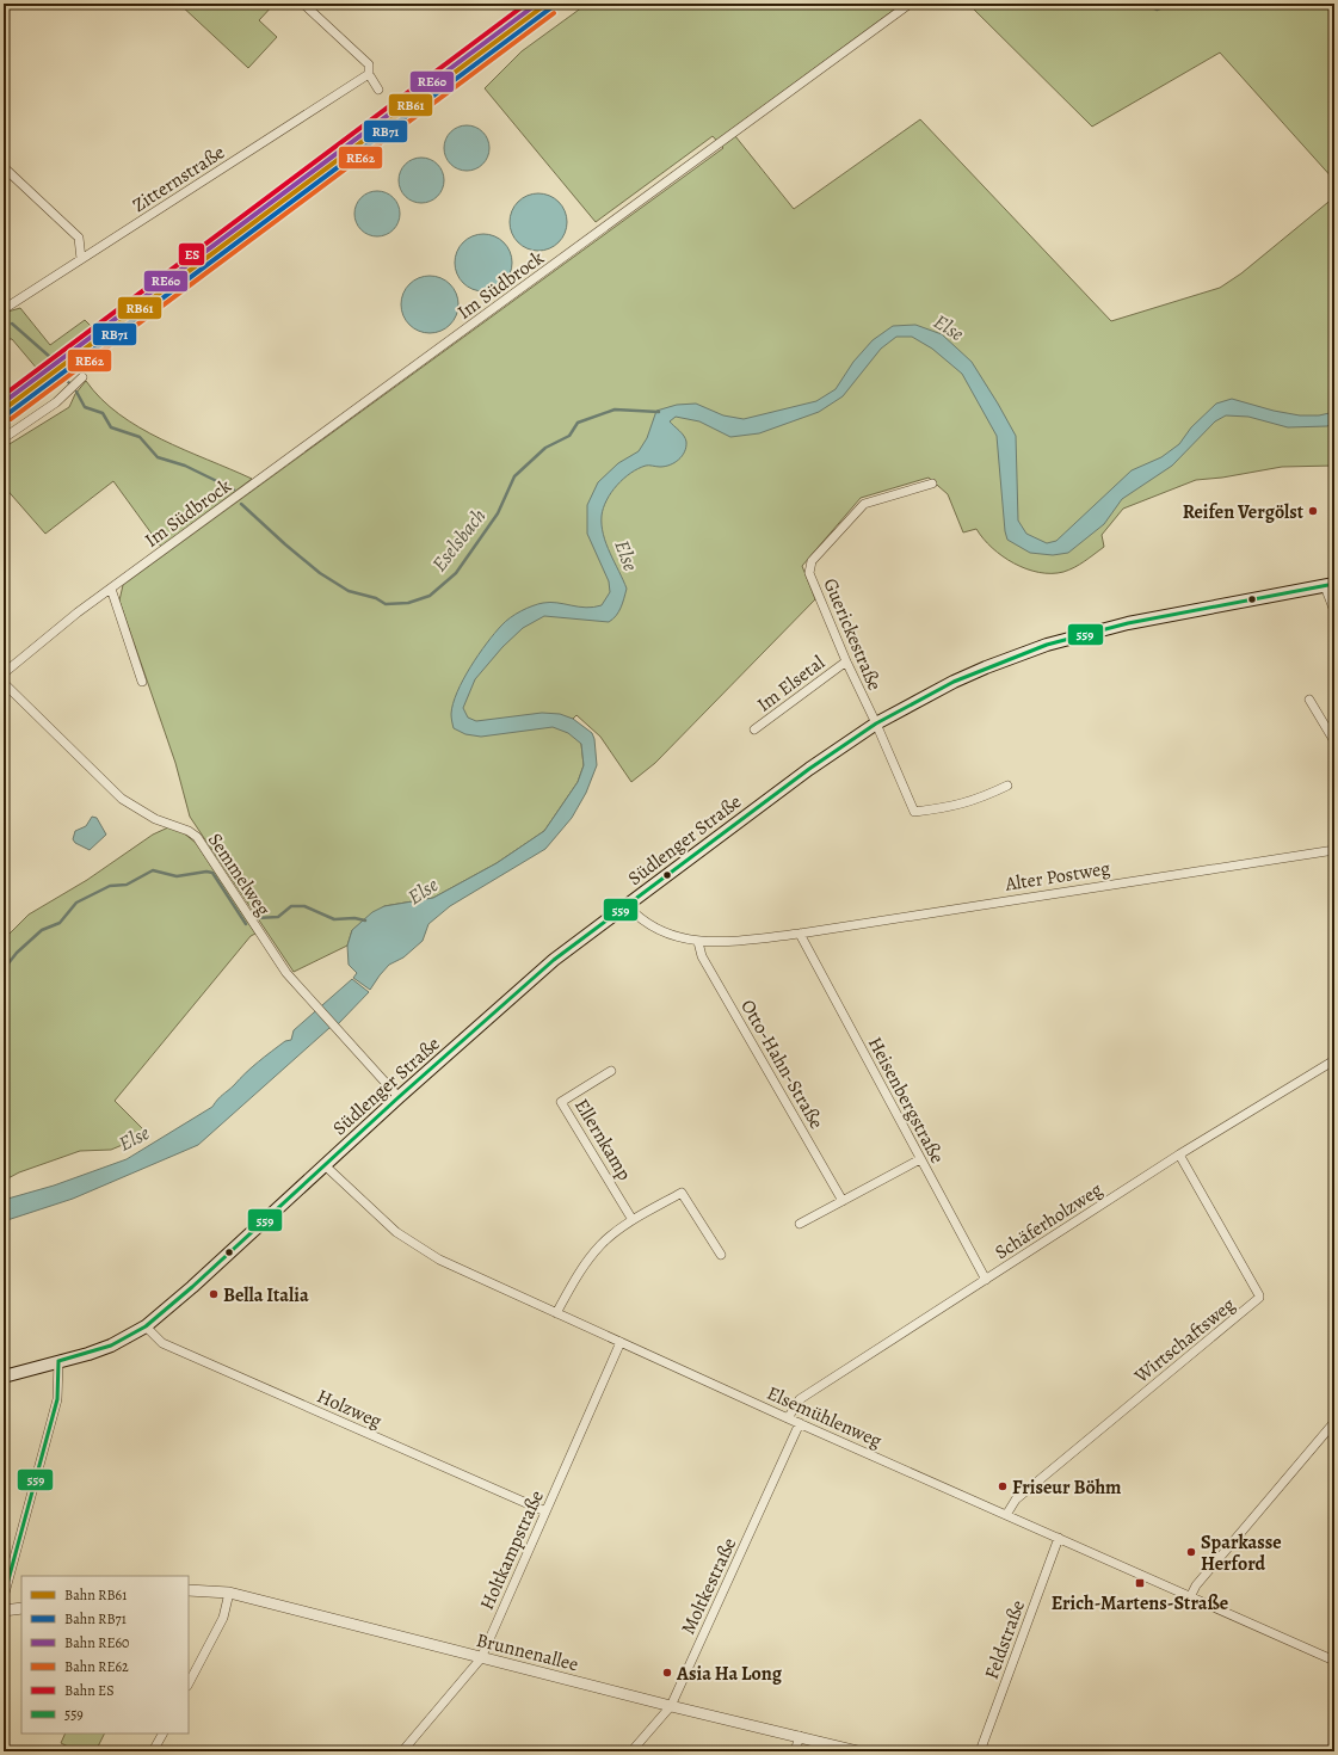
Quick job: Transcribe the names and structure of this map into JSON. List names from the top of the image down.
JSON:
{
  "streets": {
    "main road": ["Südlenger Straße"],
    "street": [
      "Zitternstraße",
      "Im Südbrock",
      "Guerickestraße",
      "Im Elsetal",
      "Semmelweg",
      "Alter Postweg",
      "Otto-Hahn-Straße",
      "Heisenbergstraße",
      "Ellernkamp",
      "Schäferholzweg",
      "Wirtschaftsweg",
      "Holzweg",
      "Elsemühlenweg",
      "Holtkampstraße",
      "Moltkestraße",
      "Feldstraße",
      "Brunnenallee"
    ]
  },
  "crossings": [
    ["Guerickestraße", "Im Elsetal"],
    ["Guerickestraße", "Südlenger Straße"],
    ["Südlenger Straße", "Semmelweg"],
    ["Südlenger Straße", "Alter Postweg"],
    ["Südlenger Straße", "Holzweg"],
    ["Südlenger Straße", "Elsemühlenweg"],
    ["Alter Postweg", "Otto-Hahn-Straße"],
    ["Alter Postweg", "Heisenbergstraße"],
    ["Heisenbergstraße", "Schäferholzweg"],
    ["Schäferholzweg", "Wirtschaftsweg"],
    ["Schäferholzweg", "Elsemühlenweg"],
    ["Wirtschaftsweg", "Elsemühlenweg"],
    ["Holzweg", "Holtkampstraße"],
    ["Elsemühlenweg", "Holtkampstraße"],
    ["Elsemühlenweg", "Moltkestraße"],
    ["Elsemühlenweg", "Feldstraße"],
    ["Holtkampstraße", "Brunnenallee"],
    ["Moltkestraße", "Brunnenallee"]
  ],
  "water": ["Else", "Eselsbach"],
  "places": {
    "other": [
      "Reifen Vergölst",
      "Bella Italia",
      "Friseur Böhm",
      "Sparkasse Herford",
      "Asia Ha Long"
    ],
    "transit": ["Erich-Martens-Straße"]
  },
  "lines": [
    "rail line RB61",
    "rail line RE60",
    "rail line ES",
    "rail line RB71",
    "rail line RE62",
    "transit line 559"
  ],
  "legend": [
    "Bahn RB61",
    "Bahn RB71",
    "Bahn RE60",
    "Bahn RE62",
    "Bahn ES",
    "559"
  ]
}
